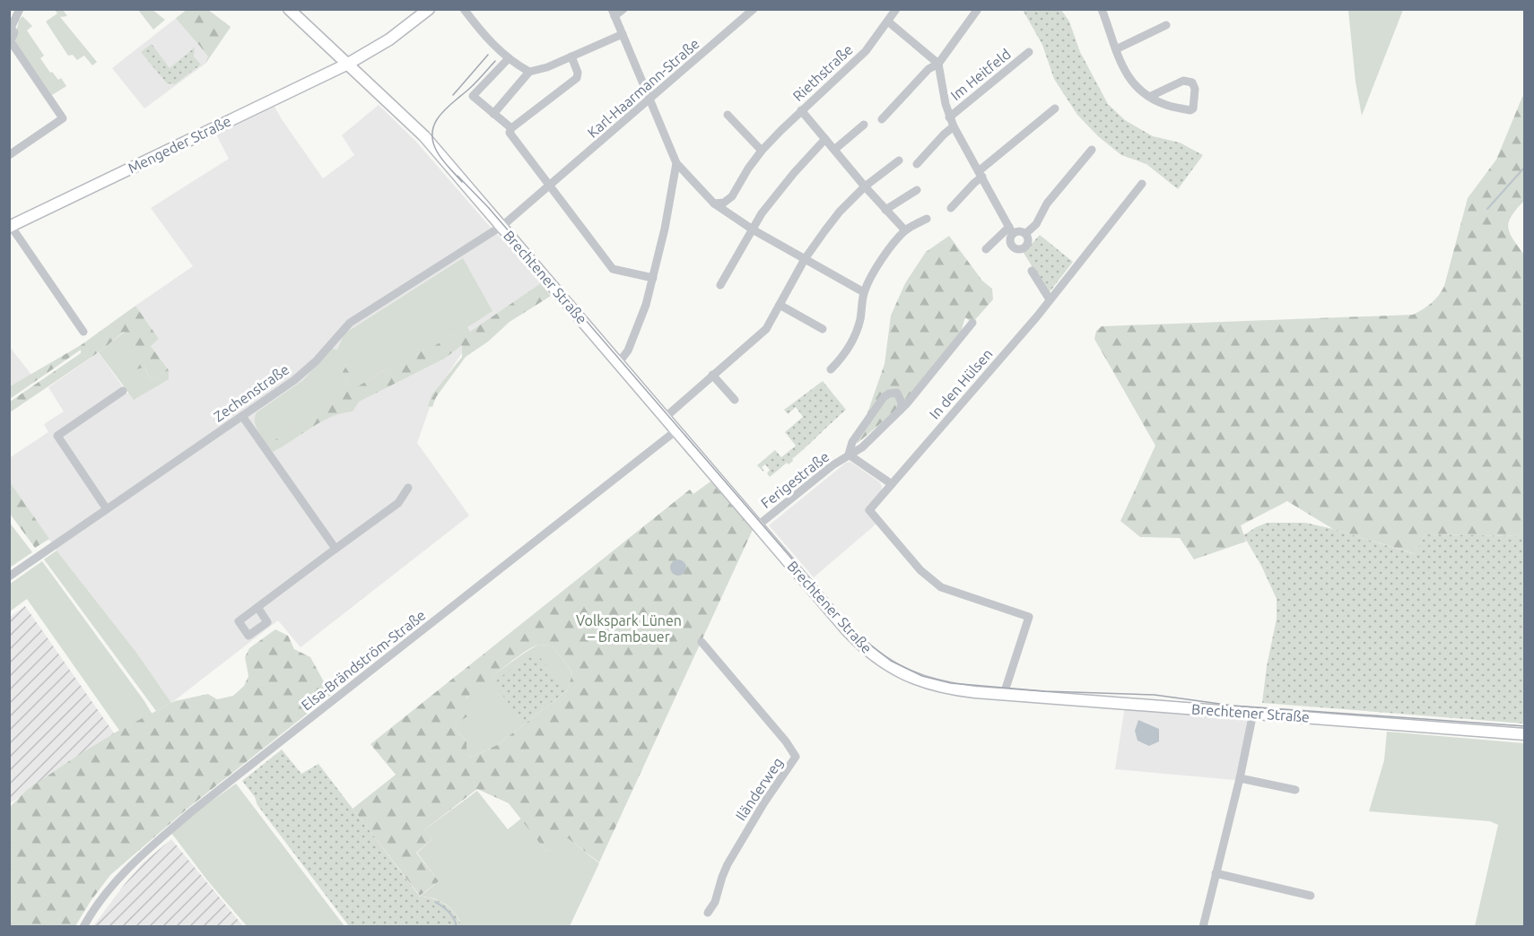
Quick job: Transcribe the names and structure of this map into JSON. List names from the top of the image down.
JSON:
{
  "streets": {
    "main road": ["Mengeder Straße", "Brechtener Straße"],
    "street": [
      "Riethstraße",
      "Im Heitfeld",
      "Karl-Haarmann-Straße",
      "In den Hülsen",
      "Zechenstraße",
      "Ferigestraße",
      "Elsa-Brändström-Straße",
      "Iländerweg"
    ]
  },
  "crossings": [
    ["Karl-Haarmann-Straße", "Brechtener Straße"],
    ["Karl-Haarmann-Straße", "Zechenstraße"],
    ["Mengeder Straße", "Brechtener Straße"],
    ["Brechtener Straße", "In den Hülsen"],
    ["Brechtener Straße", "Zechenstraße"],
    ["Brechtener Straße", "Ferigestraße"],
    ["Brechtener Straße", "Elsa-Brändström-Straße"]
  ],
  "parks": ["Volkspark Lünen – Brambauer"]
}
